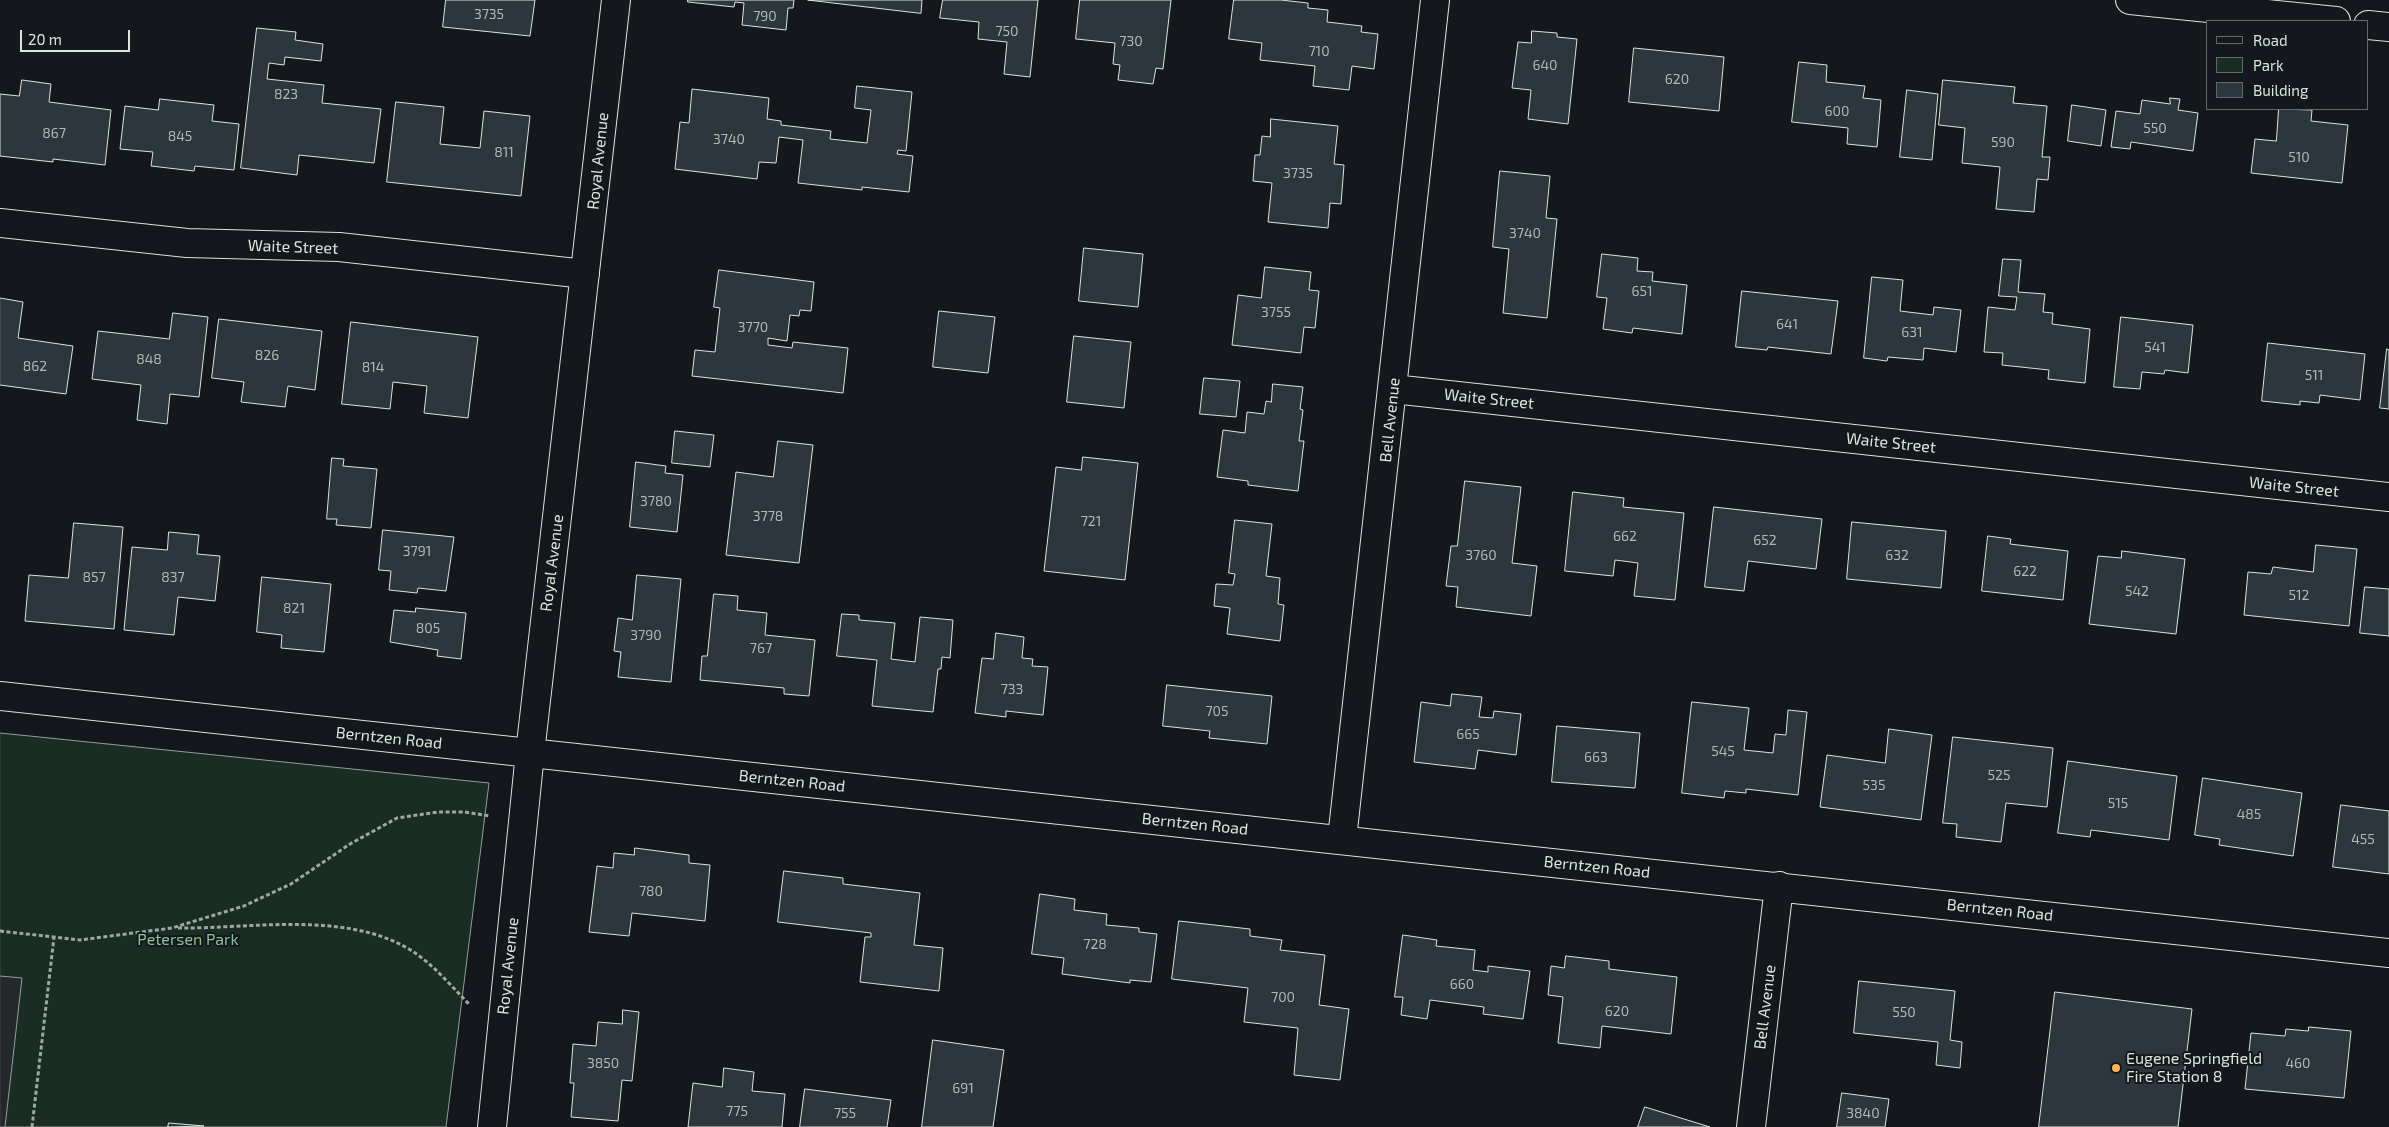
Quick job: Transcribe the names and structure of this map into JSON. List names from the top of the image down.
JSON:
{
  "streets": {
    "street": [
      "Royal Avenue",
      "Waite Street",
      "Bell Avenue",
      "Berntzen Road"
    ]
  },
  "crossings": [
    ["Royal Avenue", "Waite Street"],
    ["Royal Avenue", "Berntzen Road"],
    ["Waite Street", "Bell Avenue"],
    ["Bell Avenue", "Berntzen Road"]
  ],
  "parks": ["Petersen Park"],
  "places": ["Eugene Springfield Fire Station 8"],
  "house_numbers": [
    "3735",
    "790",
    "750",
    "730",
    "710",
    "640",
    "620",
    "823",
    "600",
    "550",
    "867",
    "845",
    "3740",
    "590",
    "811",
    "510",
    "3735",
    "3740",
    "651",
    "3755",
    "641",
    "3770",
    "631",
    "541",
    "826",
    "848",
    "862",
    "814",
    "511",
    "3780",
    "3778",
    "721",
    "662",
    "652",
    "3791",
    "3760",
    "632",
    "622",
    "857",
    "837",
    "542",
    "512",
    "821",
    "805",
    "3790",
    "767",
    "733",
    "705",
    "665",
    "545",
    "663",
    "525",
    "535",
    "515",
    "485",
    "455",
    "780",
    "728",
    "660",
    "700",
    "620",
    "550",
    "3850",
    "460",
    "691",
    "775",
    "755",
    "3840"
  ],
  "legend": ["Road", "Park", "Building"],
  "scale_bar": "20 m"
}
